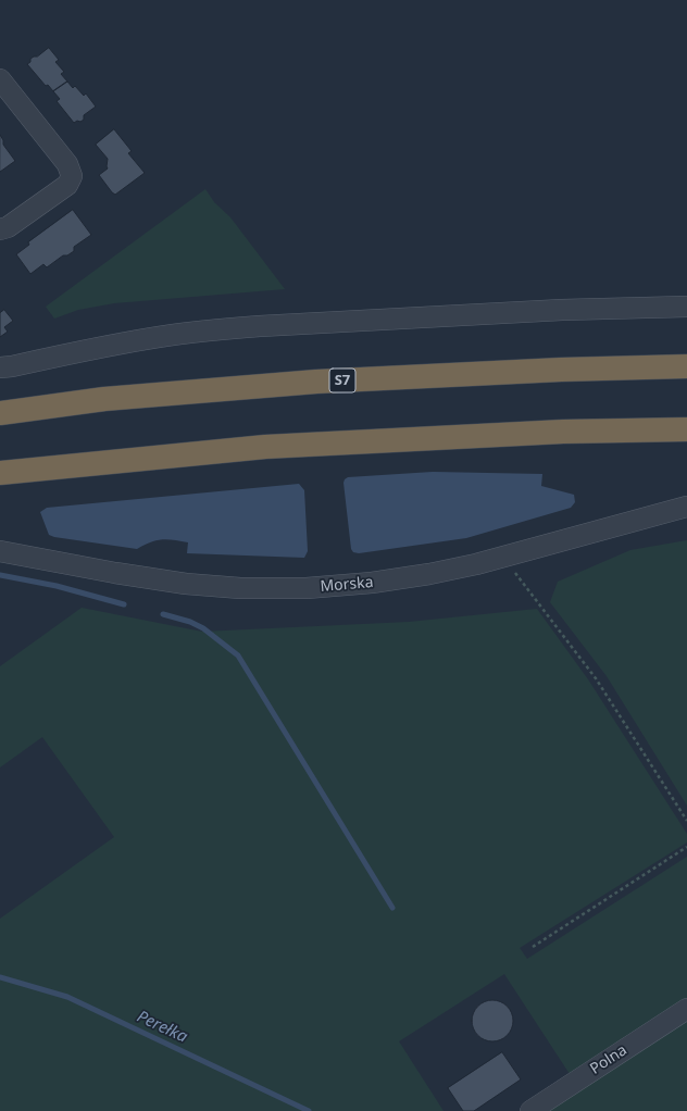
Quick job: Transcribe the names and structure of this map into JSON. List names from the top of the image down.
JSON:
{
  "streets": {
    "highway": ["S7"],
    "street": ["Morska", "Polna"]
  },
  "water": ["Perełka"]
}
